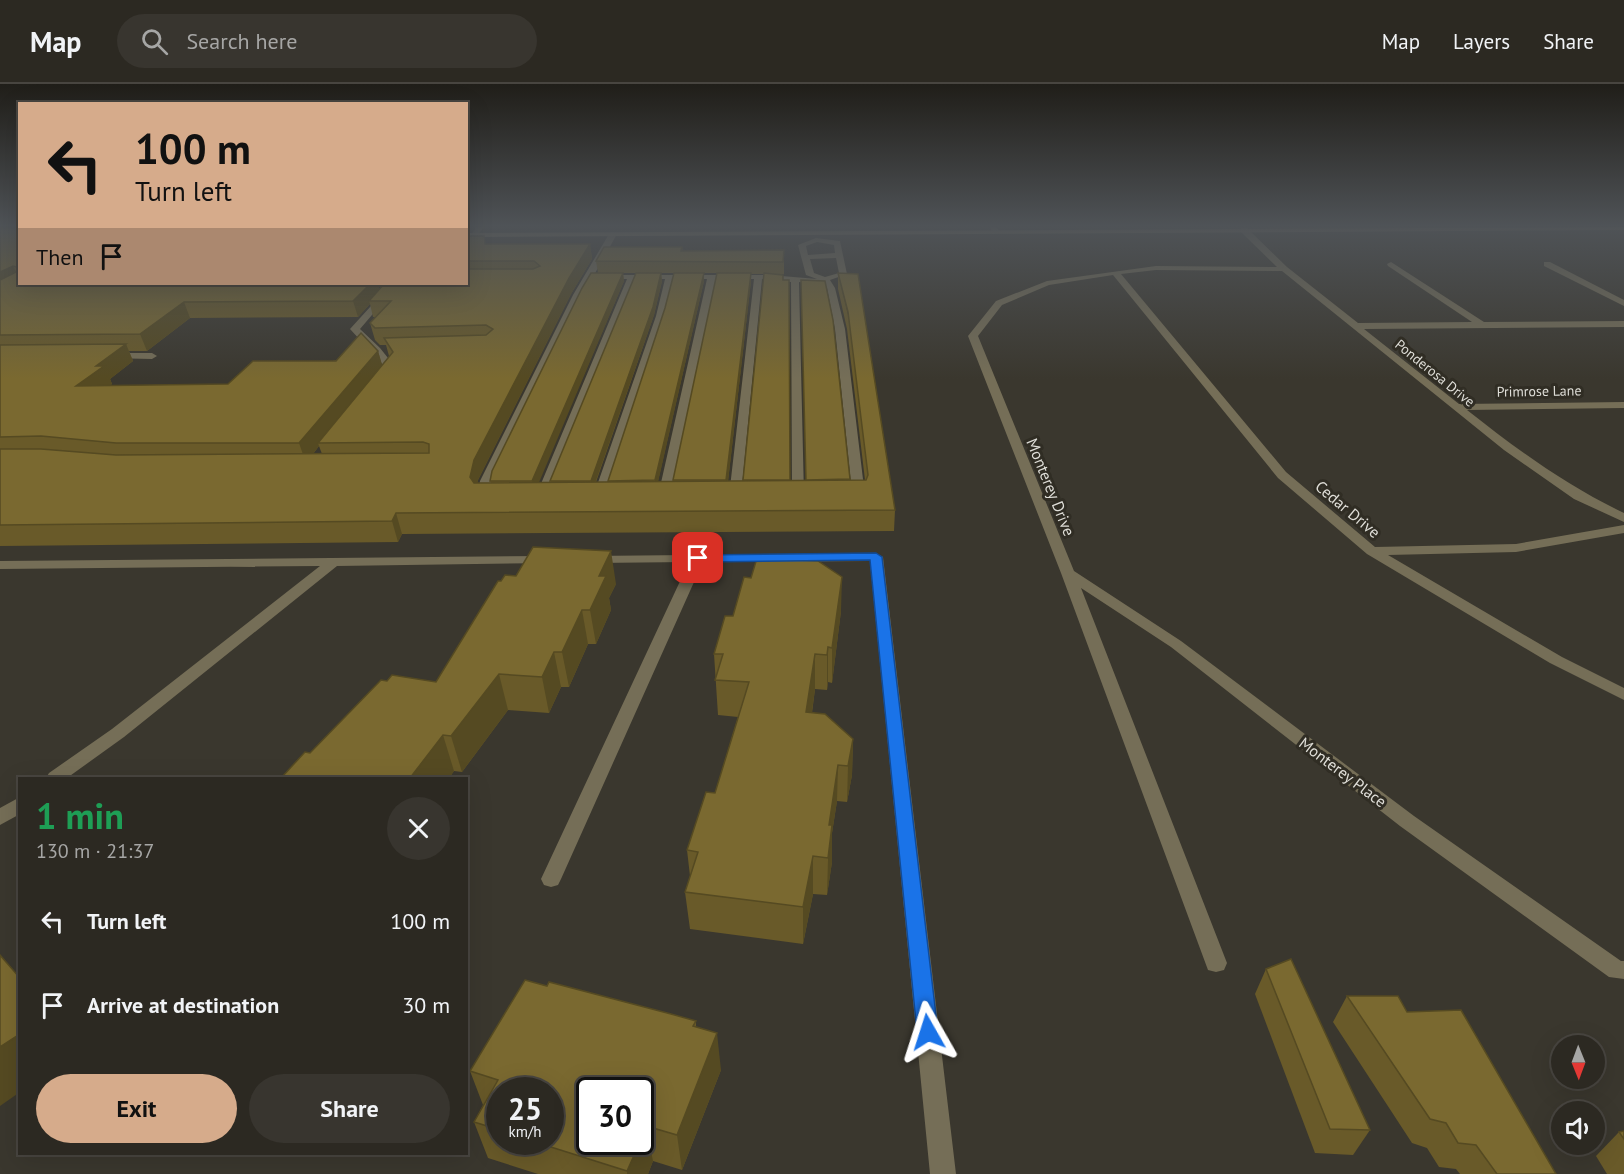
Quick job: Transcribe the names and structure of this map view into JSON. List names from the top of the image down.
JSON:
{
  "streets": {
    "street": [
      "Ponderosa Drive",
      "Primrose Lane",
      "Monterey Drive",
      "Cedar Drive",
      "Monterey Place"
    ]
  },
  "crossings": [
    ["Ponderosa Drive", "Primrose Lane"],
    ["Monterey Drive", "Monterey Place"]
  ],
  "north": "bottom",
  "page": {
    "header": "Map",
    "search": "Search here",
    "nav": ["Map", "Layers", "Share"],
    "turn": ["100 m", "Turn left"],
    "then": "Then",
    "heading": ["1 min", "130 m · 21:37"],
    "list": [
      {
        "name": "Turn left",
        "value": "100 m"
      },
      {
        "name": "Arrive at destination",
        "value": "30 m"
      }
    ],
    "buttons": ["Exit", "Share"],
    "speed": "25 km/h",
    "limit": "30"
  }
}
